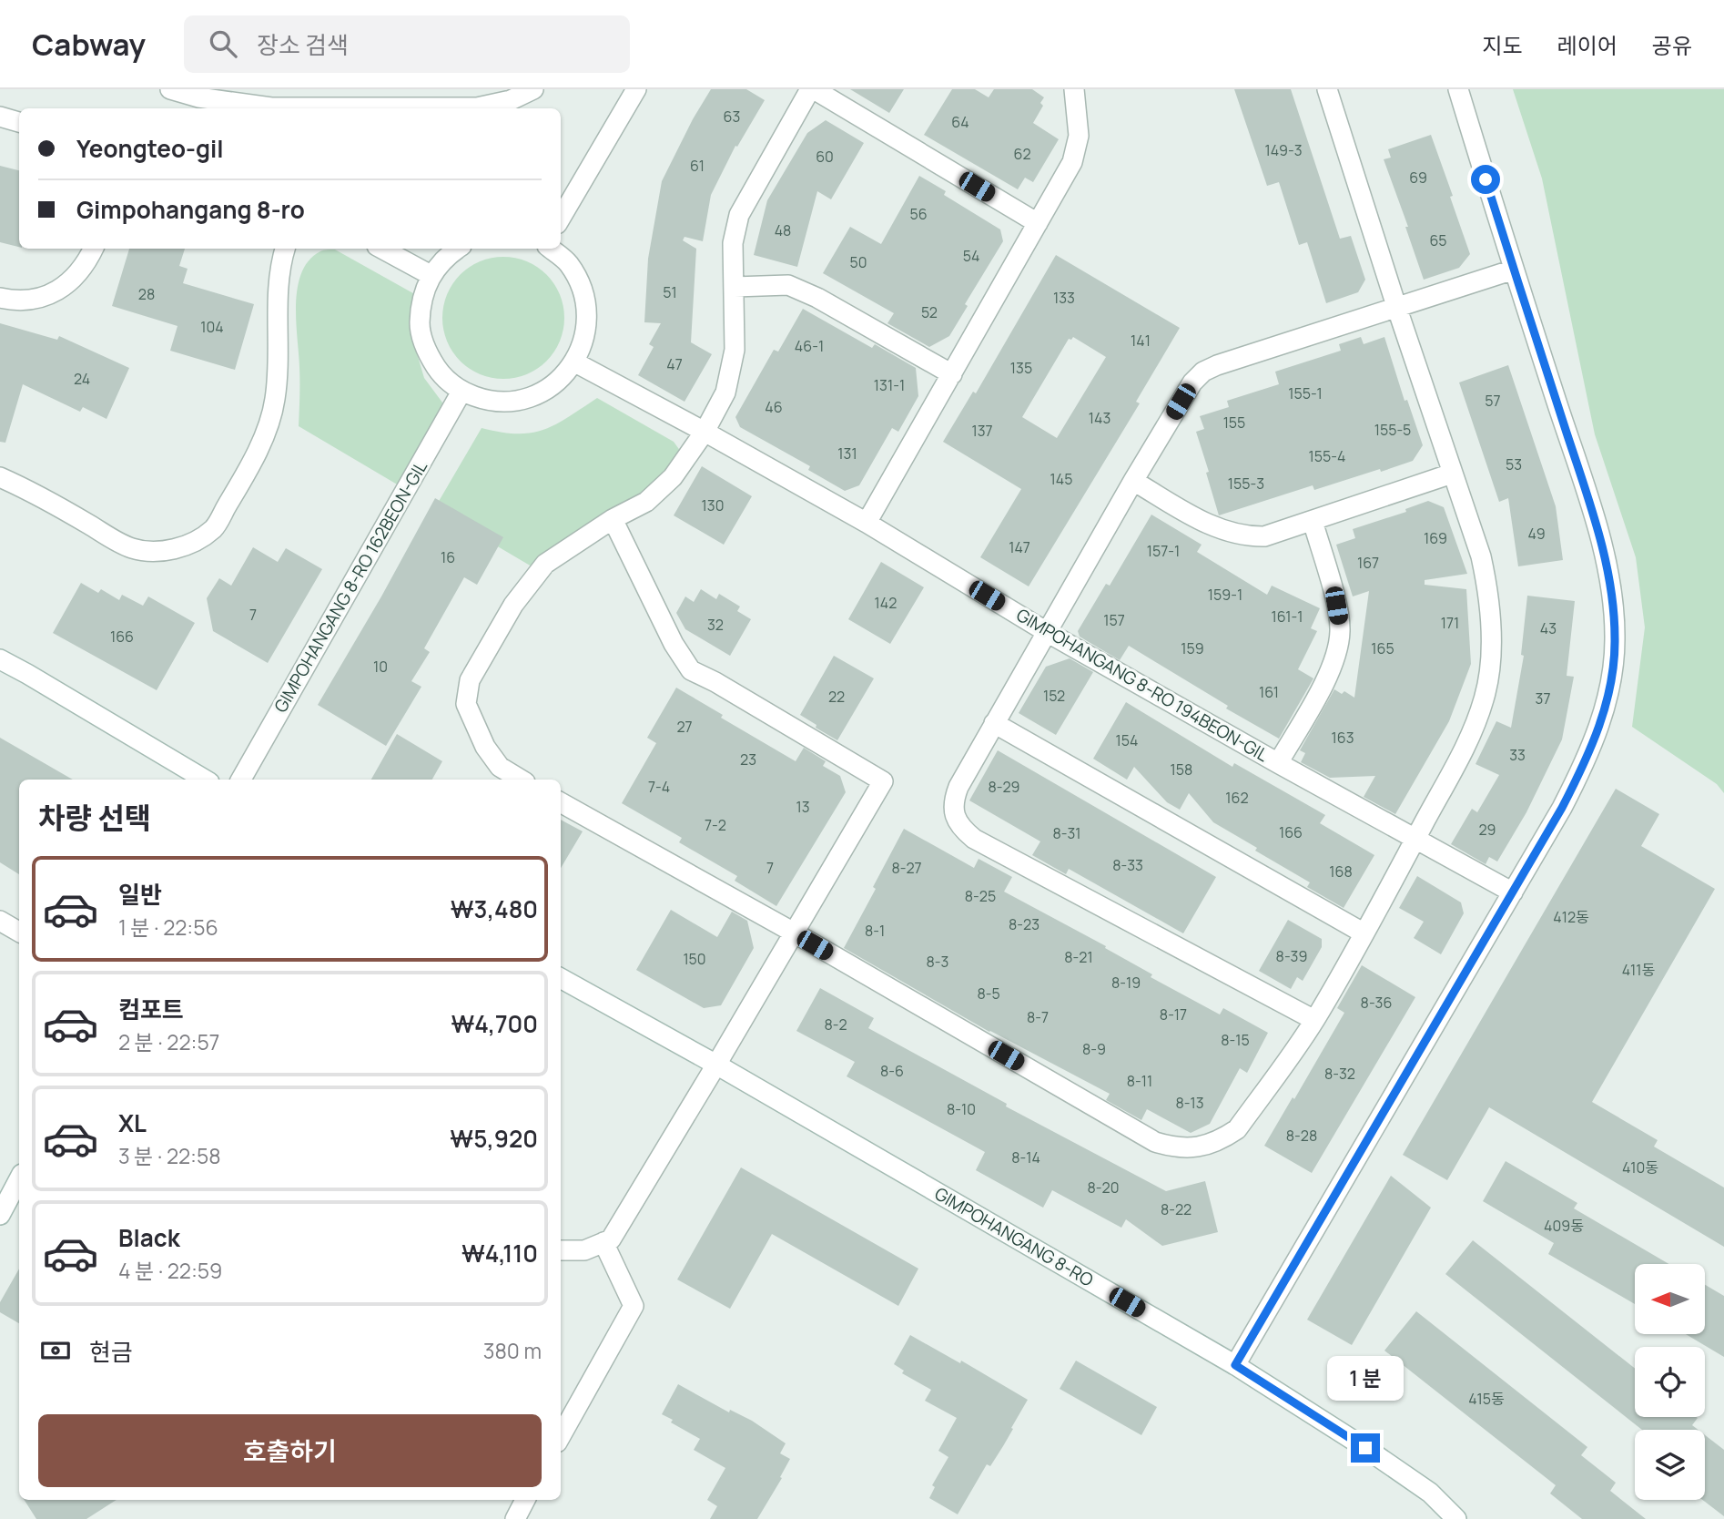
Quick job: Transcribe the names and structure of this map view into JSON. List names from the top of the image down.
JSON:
{
  "streets": {
    "street": ["GIMPOHANGANG 8-RO 162BEON-GIL", "GIMPOHANGANG 8-RO 194BEON-GIL", "GIMPOHANGANG 8-RO"]
  },
  "house_numbers": [
    "63",
    "64",
    "149-3",
    "62",
    "60",
    "61",
    "69",
    "56",
    "48",
    "65",
    "54",
    "50",
    "51",
    "28",
    "133",
    "52",
    "104",
    "141",
    "46-1",
    "47",
    "135",
    "24",
    "131-1",
    "155-1",
    "57",
    "46",
    "143",
    "155",
    "155-5",
    "137",
    "131",
    "155-4",
    "53",
    "145",
    "155-3",
    "130",
    "49",
    "169",
    "147",
    "157-1",
    "16",
    "167",
    "159-1",
    "142",
    "7",
    "161-1",
    "157",
    "171",
    "32",
    "43",
    "166",
    "159",
    "165",
    "10",
    "161",
    "152",
    "22",
    "37",
    "27",
    "163",
    "154",
    "33",
    "23",
    "158",
    "7-4",
    "8-29",
    "162",
    "13",
    "7-2",
    "29",
    "166",
    "8-31",
    "8-33",
    "7",
    "8-27",
    "168",
    "8-25",
    "412동",
    "8-23",
    "8-1",
    "8-39",
    "8-21",
    "150",
    "8-3",
    "411동",
    "8-19",
    "8-5",
    "8-36",
    "8-17",
    "8-7",
    "8-2",
    "8-15",
    "8-9",
    "8-6",
    "8-32",
    "8-11",
    "8-13",
    "8-10",
    "8-28",
    "8-14",
    "410동",
    "8-20",
    "8-22",
    "409동",
    "415동"
  ],
  "north": "left",
  "page": {
    "header": "Cabway",
    "search": "장소 검색",
    "nav": ["지도", "레이어", "공유"],
    "banner": ["Yeongteo-gil", "Gimpohangang 8-ro"],
    "heading": "차량 선택",
    "list": [
      {
        "name": "일반",
        "note": "1 분 · 22:56",
        "value": "₩3,480"
      },
      {
        "name": "컴포트",
        "note": "2 분 · 22:57",
        "value": "₩4,700"
      },
      {
        "name": "XL",
        "note": "3 분 · 22:58",
        "value": "₩5,920"
      },
      {
        "name": "Black",
        "note": "4 분 · 22:59",
        "value": "₩4,110"
      }
    ],
    "pay": ["현금", "380 m"],
    "bubble": "1 분",
    "buttons": "호출하기"
  }
}
